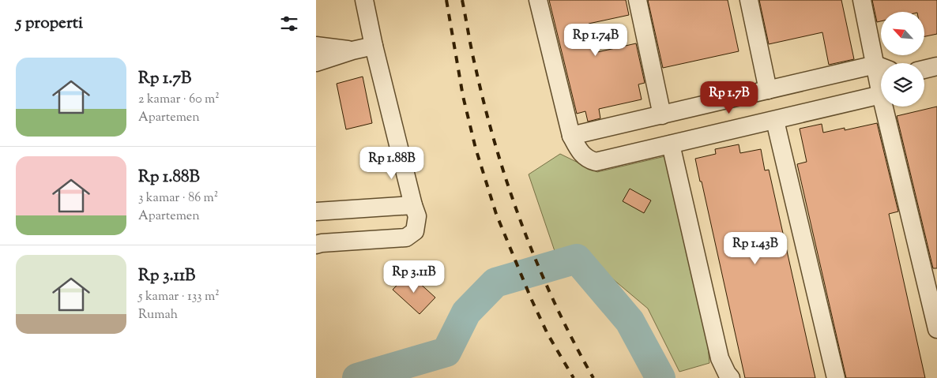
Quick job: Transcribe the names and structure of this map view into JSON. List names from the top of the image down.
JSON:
{
  "north": "top left",
  "page": {
    "heading": "5 properti",
    "price": [
      "Rp 1.74B",
      "Rp 1.7B",
      "Rp 1.88B",
      "Rp 1.43B",
      "Rp 3.11B"
    ],
    "list": [
      {
        "name": "Rp 1.7B",
        "note": "2 kamar · 60 m² · Apartemen"
      },
      {
        "name": "Rp 1.88B",
        "note": "3 kamar · 86 m² · Apartemen"
      },
      {
        "name": "Rp 3.11B",
        "note": "5 kamar · 133 m² · Rumah"
      }
    ]
  }
}
